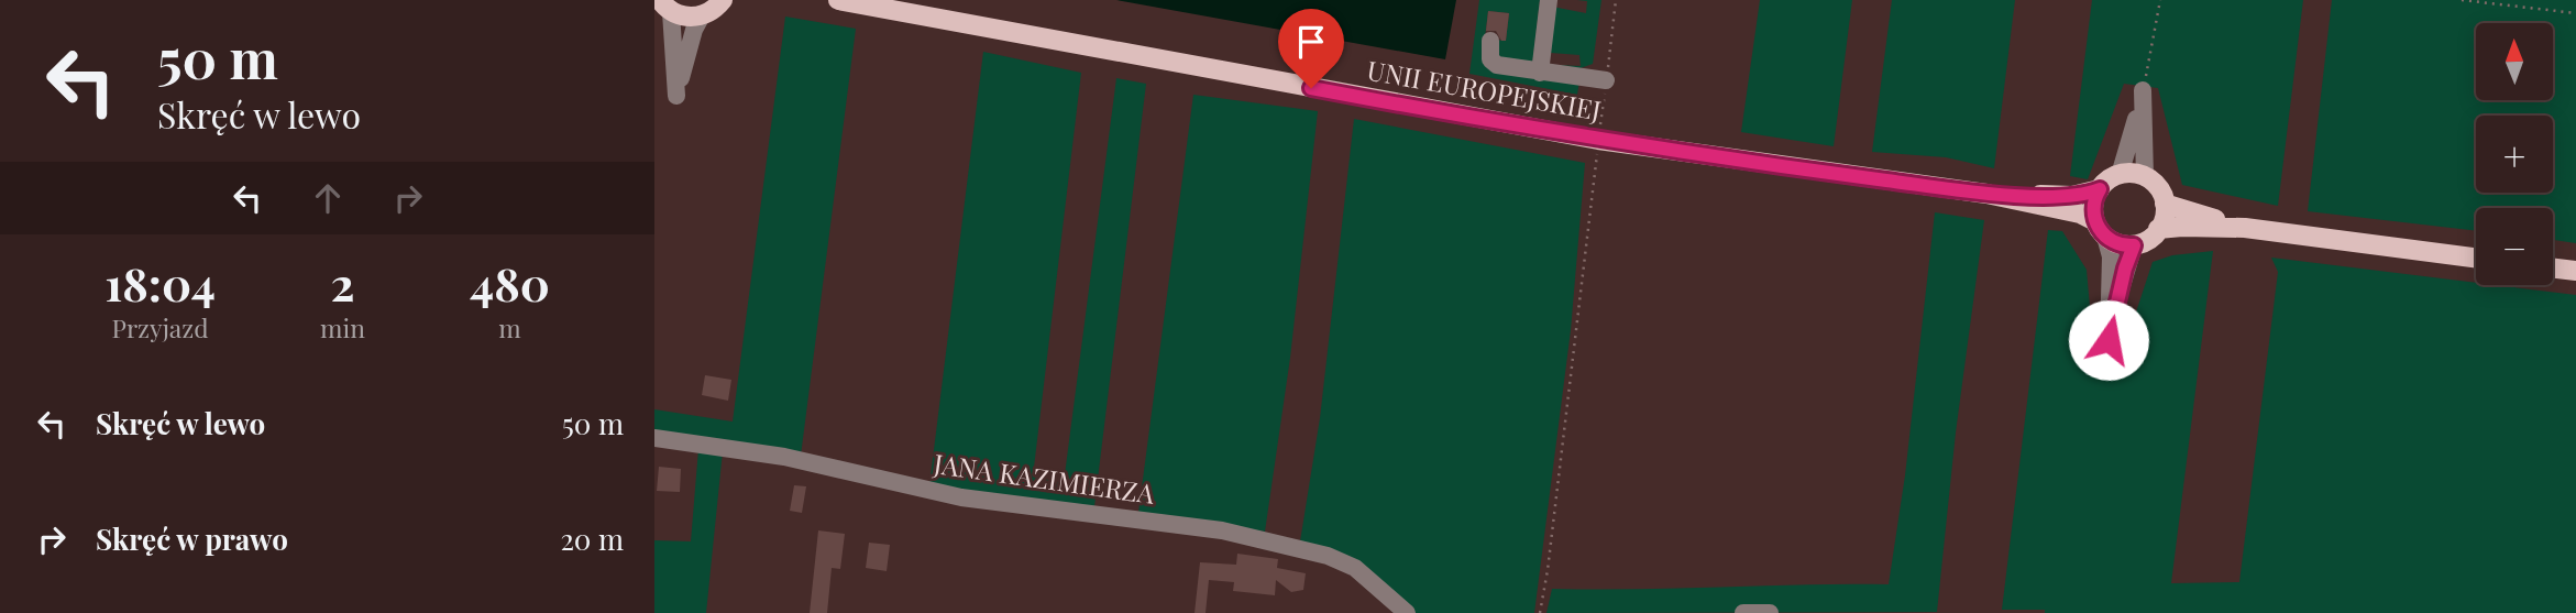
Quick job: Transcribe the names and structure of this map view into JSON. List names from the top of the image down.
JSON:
{
  "streets": {
    "main road": ["UNII EUROPEJSKIEJ"],
    "street": ["JANA KAZIMIERZA"]
  },
  "north": "top",
  "page": {
    "turn": ["50 m", "Skręć w lewo"],
    "map_buttons": ["+", "−"],
    "eta": [
      "18:04",
      "Przyjazd",
      "2",
      "min",
      "480",
      "m"
    ],
    "list": [
      {
        "name": "Skręć w lewo",
        "value": "50 m"
      },
      {
        "name": "Skręć w prawo",
        "value": "20 m"
      }
    ]
  }
}
